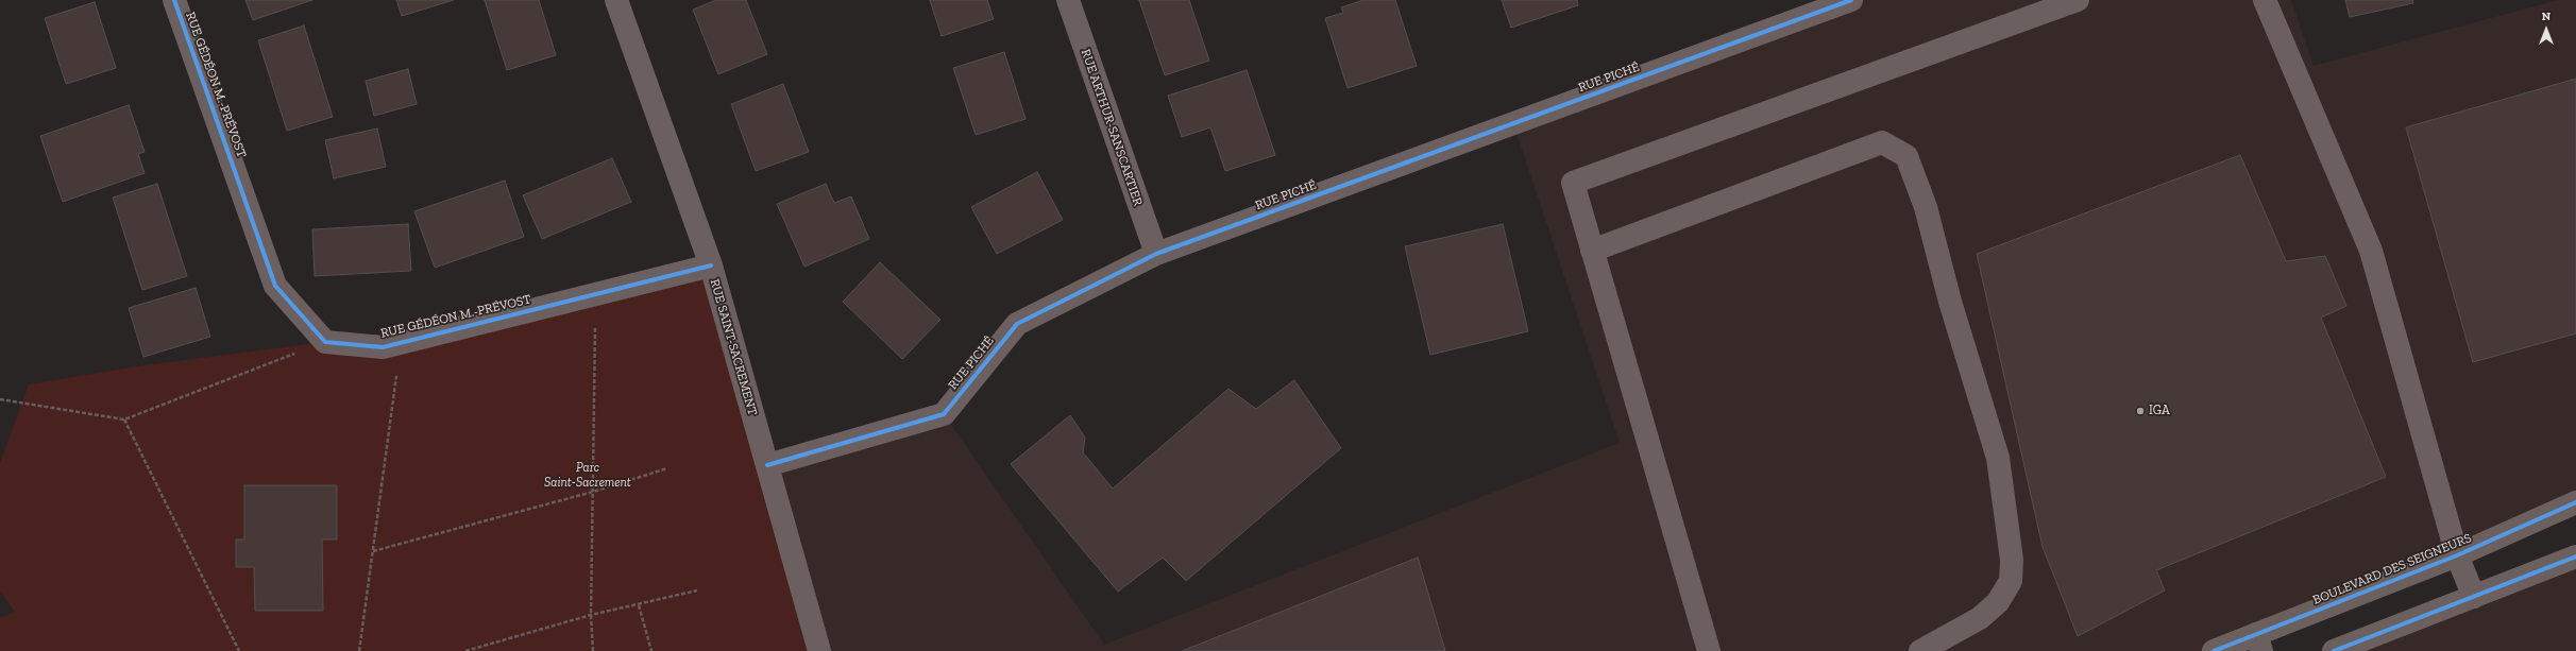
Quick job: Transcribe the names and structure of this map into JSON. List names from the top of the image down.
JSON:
{
  "streets": {
    "main road": ["BOULEVARD DES SEIGNEURS"],
    "street": [
      "RUE PICHÉ",
      "RUE GÉDÉON M.-PRÉVOST",
      "RUE ARTHUR-SANSCARTIER",
      "RUE SAINT-SACREMENT"
    ]
  },
  "crossings": [
    ["RUE PICHÉ", "RUE ARTHUR-SANSCARTIER"],
    ["RUE PICHÉ", "RUE SAINT-SACREMENT"],
    ["RUE GÉDÉON M.-PRÉVOST", "RUE SAINT-SACREMENT"]
  ],
  "parks": ["Parc Saint-Sacrement"],
  "places": ["IGA"],
  "north": "top"
}
